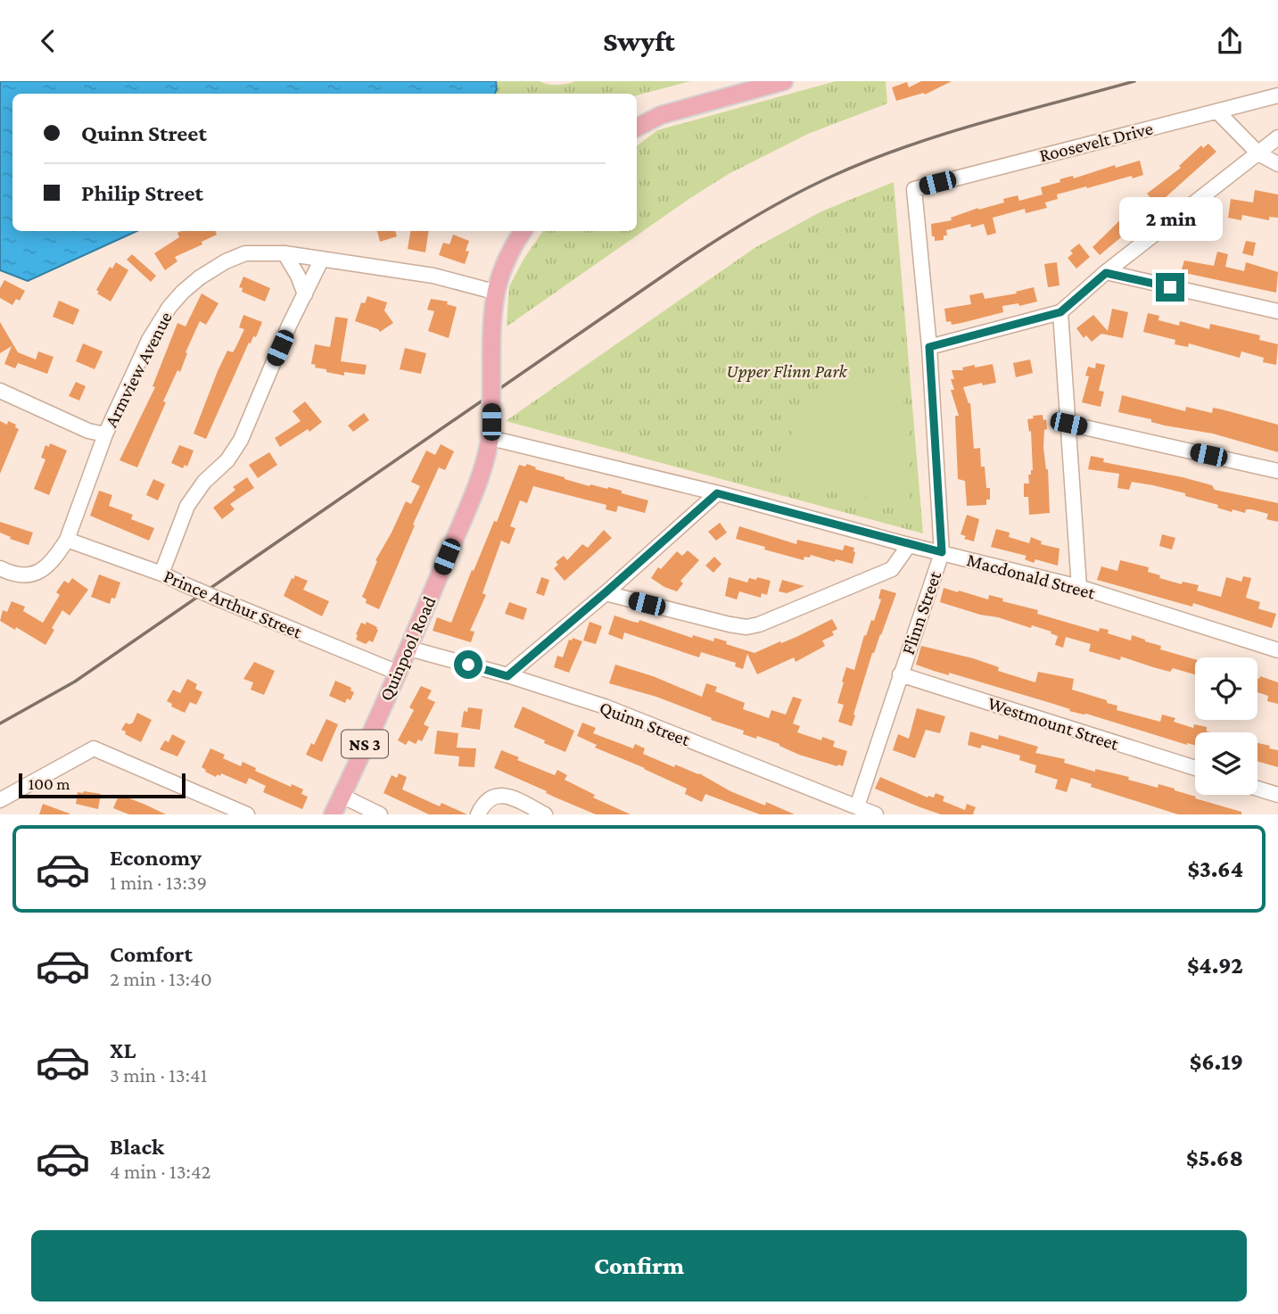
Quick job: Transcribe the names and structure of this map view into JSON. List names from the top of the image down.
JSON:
{
  "streets": {
    "main road": ["Quinpool Road", "NS 3"],
    "street": [
      "Roosevelt Drive",
      "Armview Avenue",
      "Macdonald Street",
      "Prince Arthur Street",
      "Flinn Street",
      "Quinn Street",
      "Westmount Street"
    ]
  },
  "crossings": [
    ["Roosevelt Drive", "Flinn Street"],
    ["Armview Avenue", "Prince Arthur Street"],
    ["Armview Avenue", "Quinpool Road"],
    ["Macdonald Street", "Flinn Street"],
    ["Macdonald Street", "Quinpool Road"],
    ["Prince Arthur Street", "Quinpool Road"],
    ["Flinn Street", "Quinn Street"],
    ["Flinn Street", "Westmount Street"],
    ["Quinpool Road", "Quinn Street"]
  ],
  "parks": ["Upper Flinn Park"],
  "scale_bar": "100 m",
  "page": {
    "header": "Swyft",
    "banner": ["Quinn Street", "Philip Street"],
    "bubble": "2 min",
    "scale": "100 m",
    "list": [
      {
        "name": "Economy",
        "note": "1 min · 13:39",
        "value": "$3.64"
      },
      {
        "name": "Comfort",
        "note": "2 min · 13:40",
        "value": "$4.92"
      },
      {
        "name": "XL",
        "note": "3 min · 13:41",
        "value": "$6.19"
      },
      {
        "name": "Black",
        "note": "4 min · 13:42",
        "value": "$5.68"
      }
    ],
    "buttons": "Confirm"
  }
}
